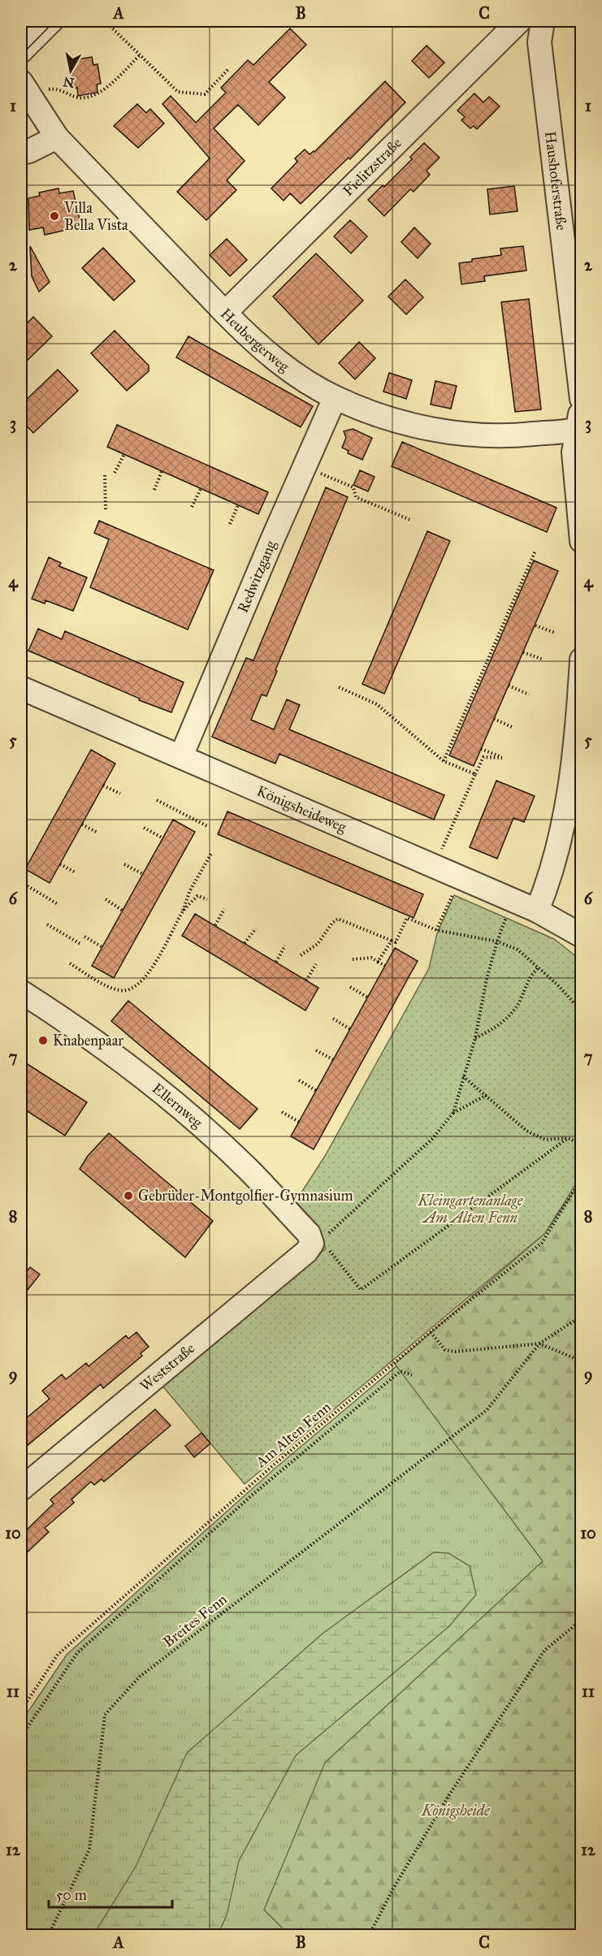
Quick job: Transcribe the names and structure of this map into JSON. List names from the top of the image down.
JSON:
{
  "streets": {
    "street": [
      "Fielitzstraße",
      "Haushoferstraße",
      "Heubergerweg",
      "Redwitzgang",
      "Königsheideweg",
      "Ellernweg",
      "Weststraße"
    ],
    "path": ["Am Alten Fenn", "Breites Fenn"]
  },
  "crossings": [
    ["Fielitzstraße", "Heubergerweg"],
    ["Heubergerweg", "Redwitzgang"],
    ["Redwitzgang", "Königsheideweg"],
    ["Ellernweg", "Weststraße"]
  ],
  "parks": ["Kleingartenanlage Am Alten Fenn", "Königsheide"],
  "places": ["Villa Bella Vista", "Knabenpaar", "Gebrüder-Montgolfier-Gymnasium"],
  "scale_bar": "50 m",
  "north": "bottom",
  "grid": {
    "columns": ["A", "B", "C"],
    "rows": [
      "1",
      "2",
      "3",
      "4",
      "5",
      "6",
      "7",
      "8",
      "9",
      "10",
      "11",
      "12"
    ]
  }
}
